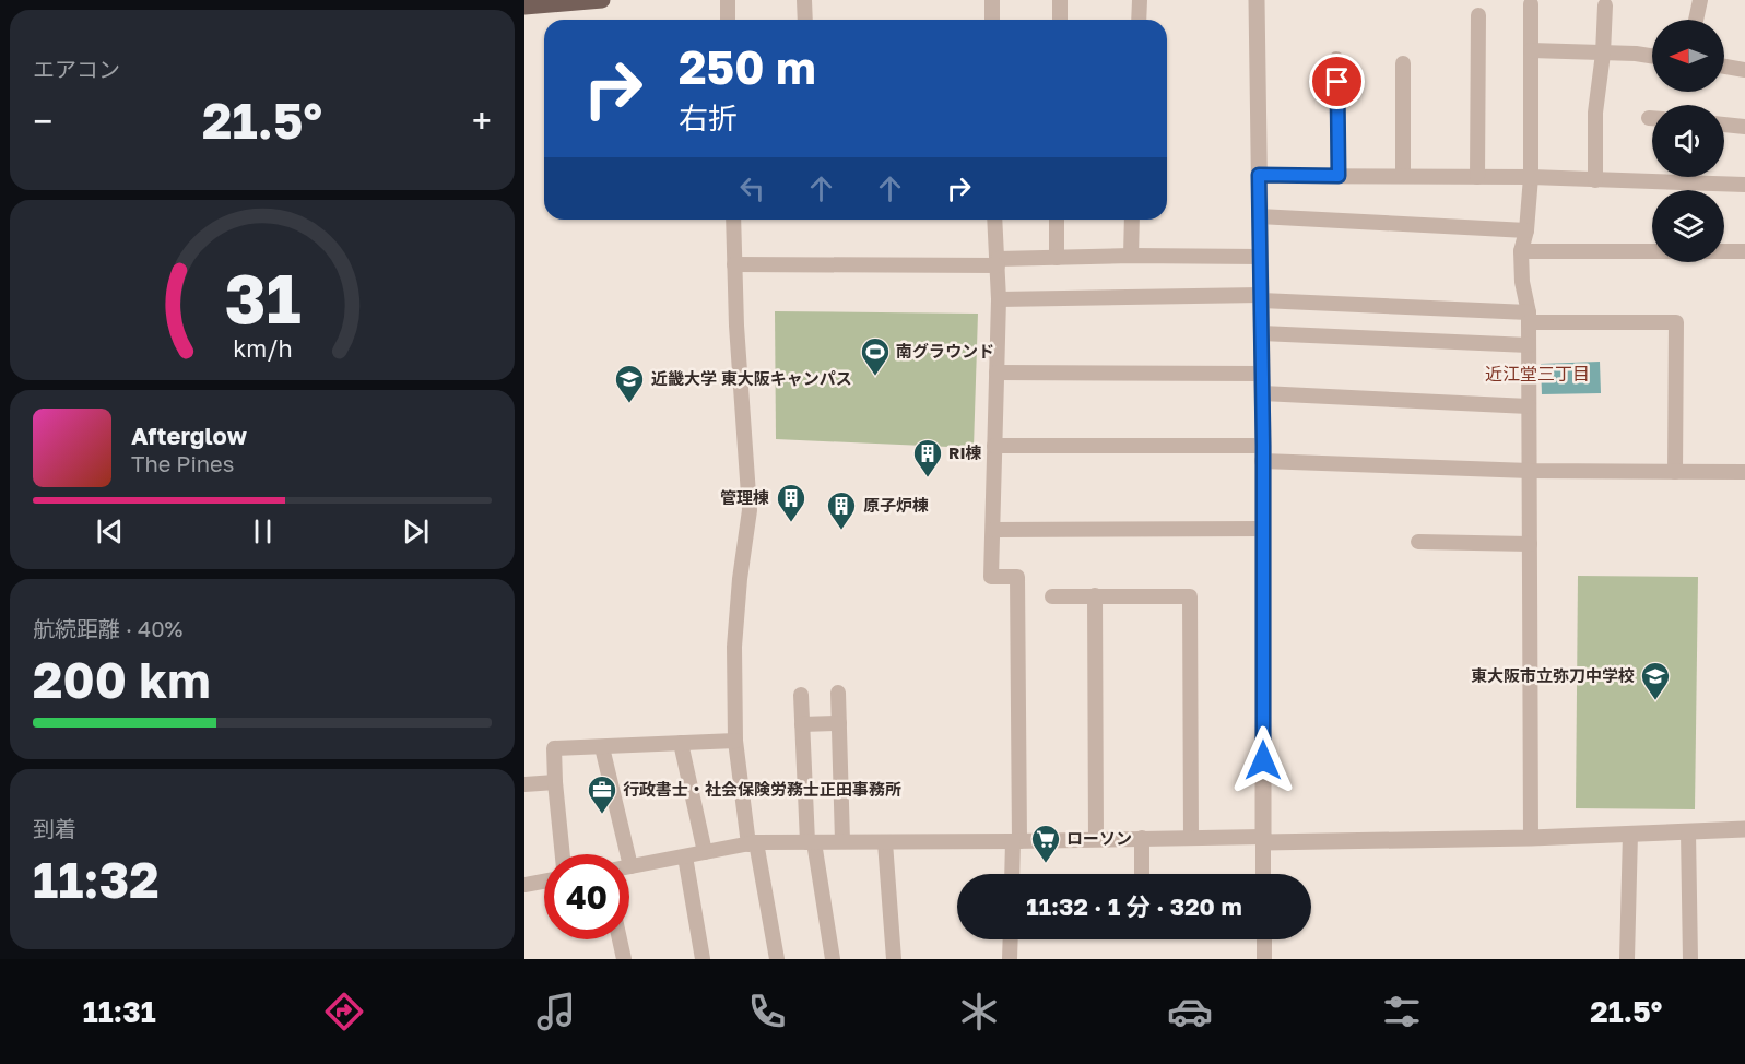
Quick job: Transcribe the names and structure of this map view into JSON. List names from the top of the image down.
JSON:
{
  "districts": ["近江堂三丁目"],
  "places": {
    "sports": ["南グラウンド"],
    "school or university": ["近畿大学 東大阪キャンパス", "東大阪市立弥刀中学校"],
    "building": ["RI棟", "管理棟", "原子炉棟"],
    "office": ["行政書士・社会保険労務士正田事務所"],
    "supermarket": ["ローソン"]
  },
  "north": "left",
  "page": {
    "tile": [
      "エアコン",
      ["航続距離 · 40%", "200 km"],
      ["到着", "11:32"]
    ],
    "turn": ["250 m", "右折"],
    "heat": ["−", "21.5°", "+"],
    "song": ["Afterglow", "The Pines"],
    "limit": "40",
    "trip": "11:32 · 1 分 · 320 m",
    "tabs": ["11:31", "21.5°"],
    "gauge": ["31", "km/h"]
  }
}
